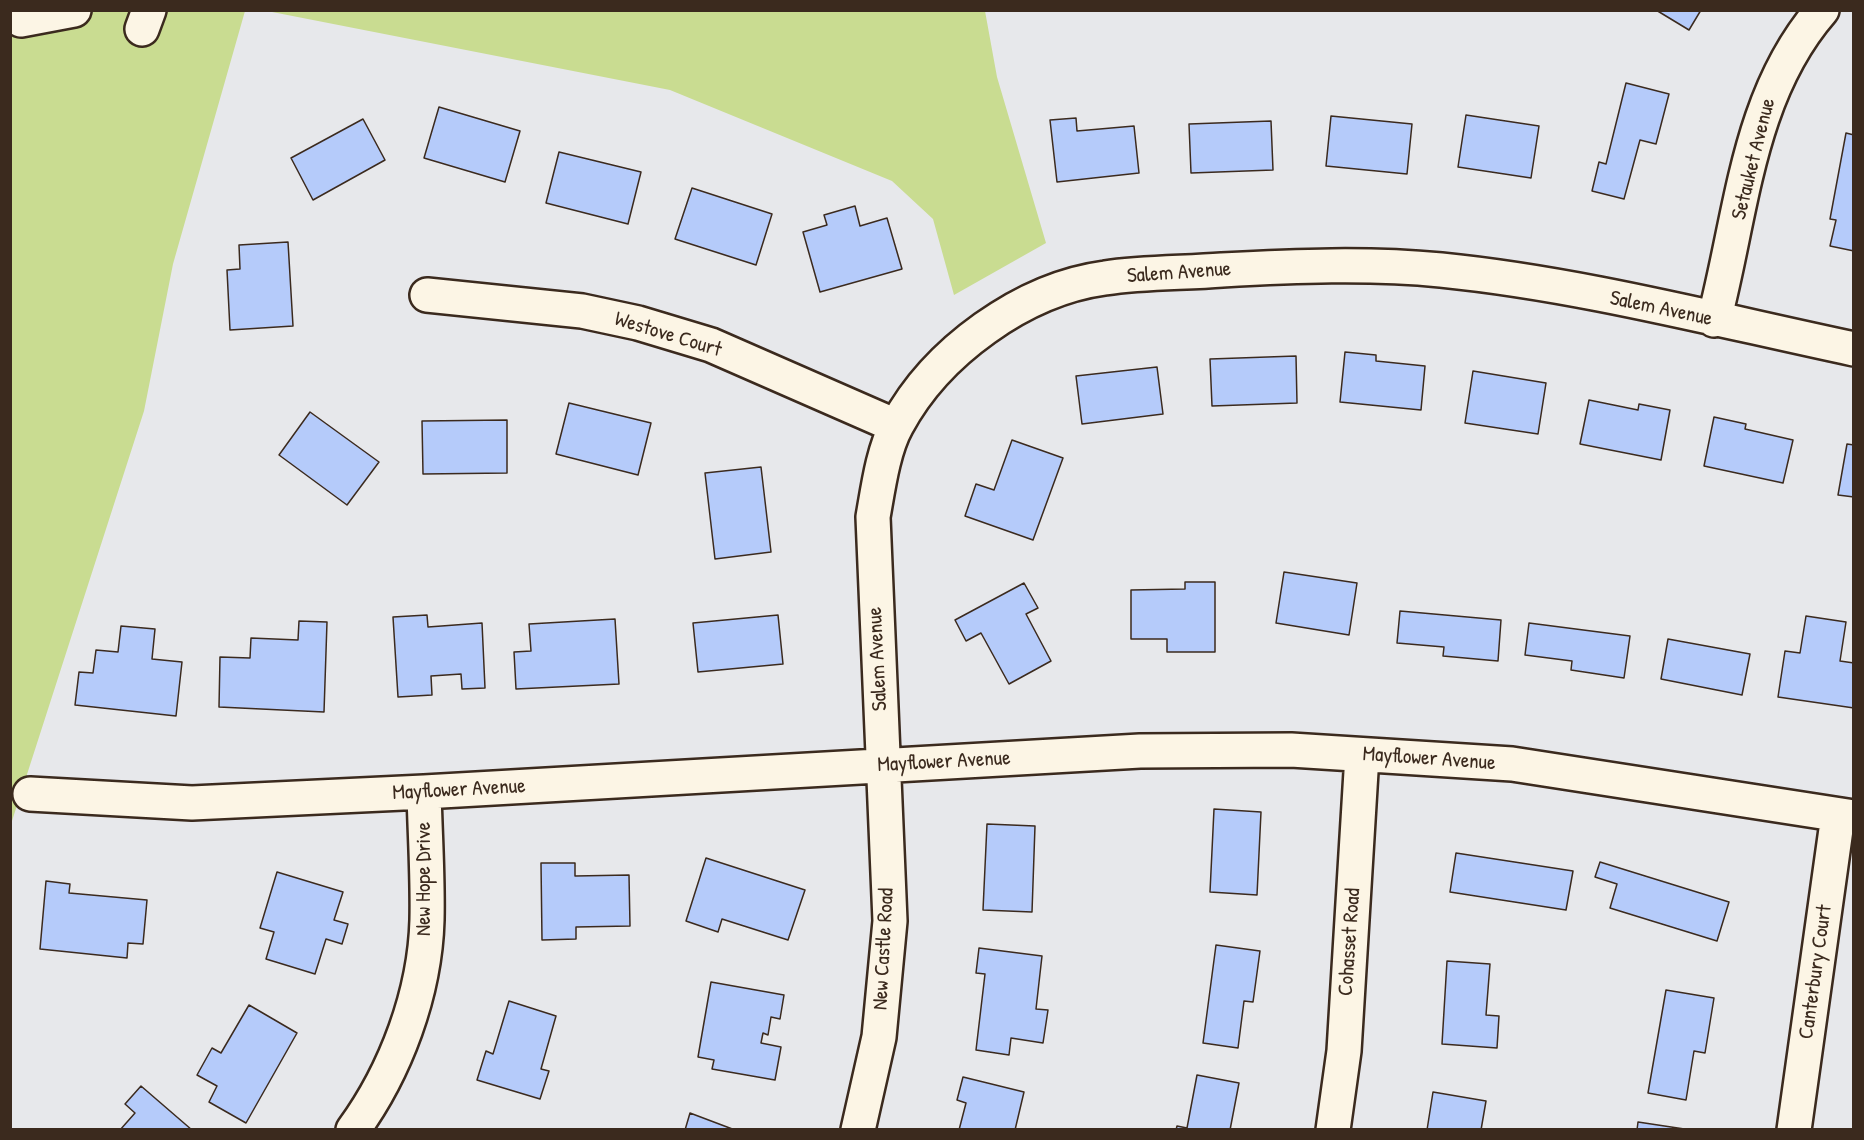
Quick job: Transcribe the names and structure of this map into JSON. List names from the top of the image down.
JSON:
{
  "streets": {
    "street": [
      "Setauket Avenue",
      "Salem Avenue",
      "Westove Court",
      "Mayflower Avenue",
      "New Hope Drive",
      "Cohasset Road",
      "New Castle Road",
      "Canterbury Court"
    ]
  },
  "crossings": [
    ["Setauket Avenue", "Salem Avenue"],
    ["Salem Avenue", "Westove Court"],
    ["Salem Avenue", "Mayflower Avenue"],
    ["Salem Avenue", "New Castle Road"],
    ["Mayflower Avenue", "New Hope Drive"],
    ["Mayflower Avenue", "Cohasset Road"],
    ["Mayflower Avenue", "New Castle Road"],
    ["Mayflower Avenue", "Canterbury Court"]
  ]
}
